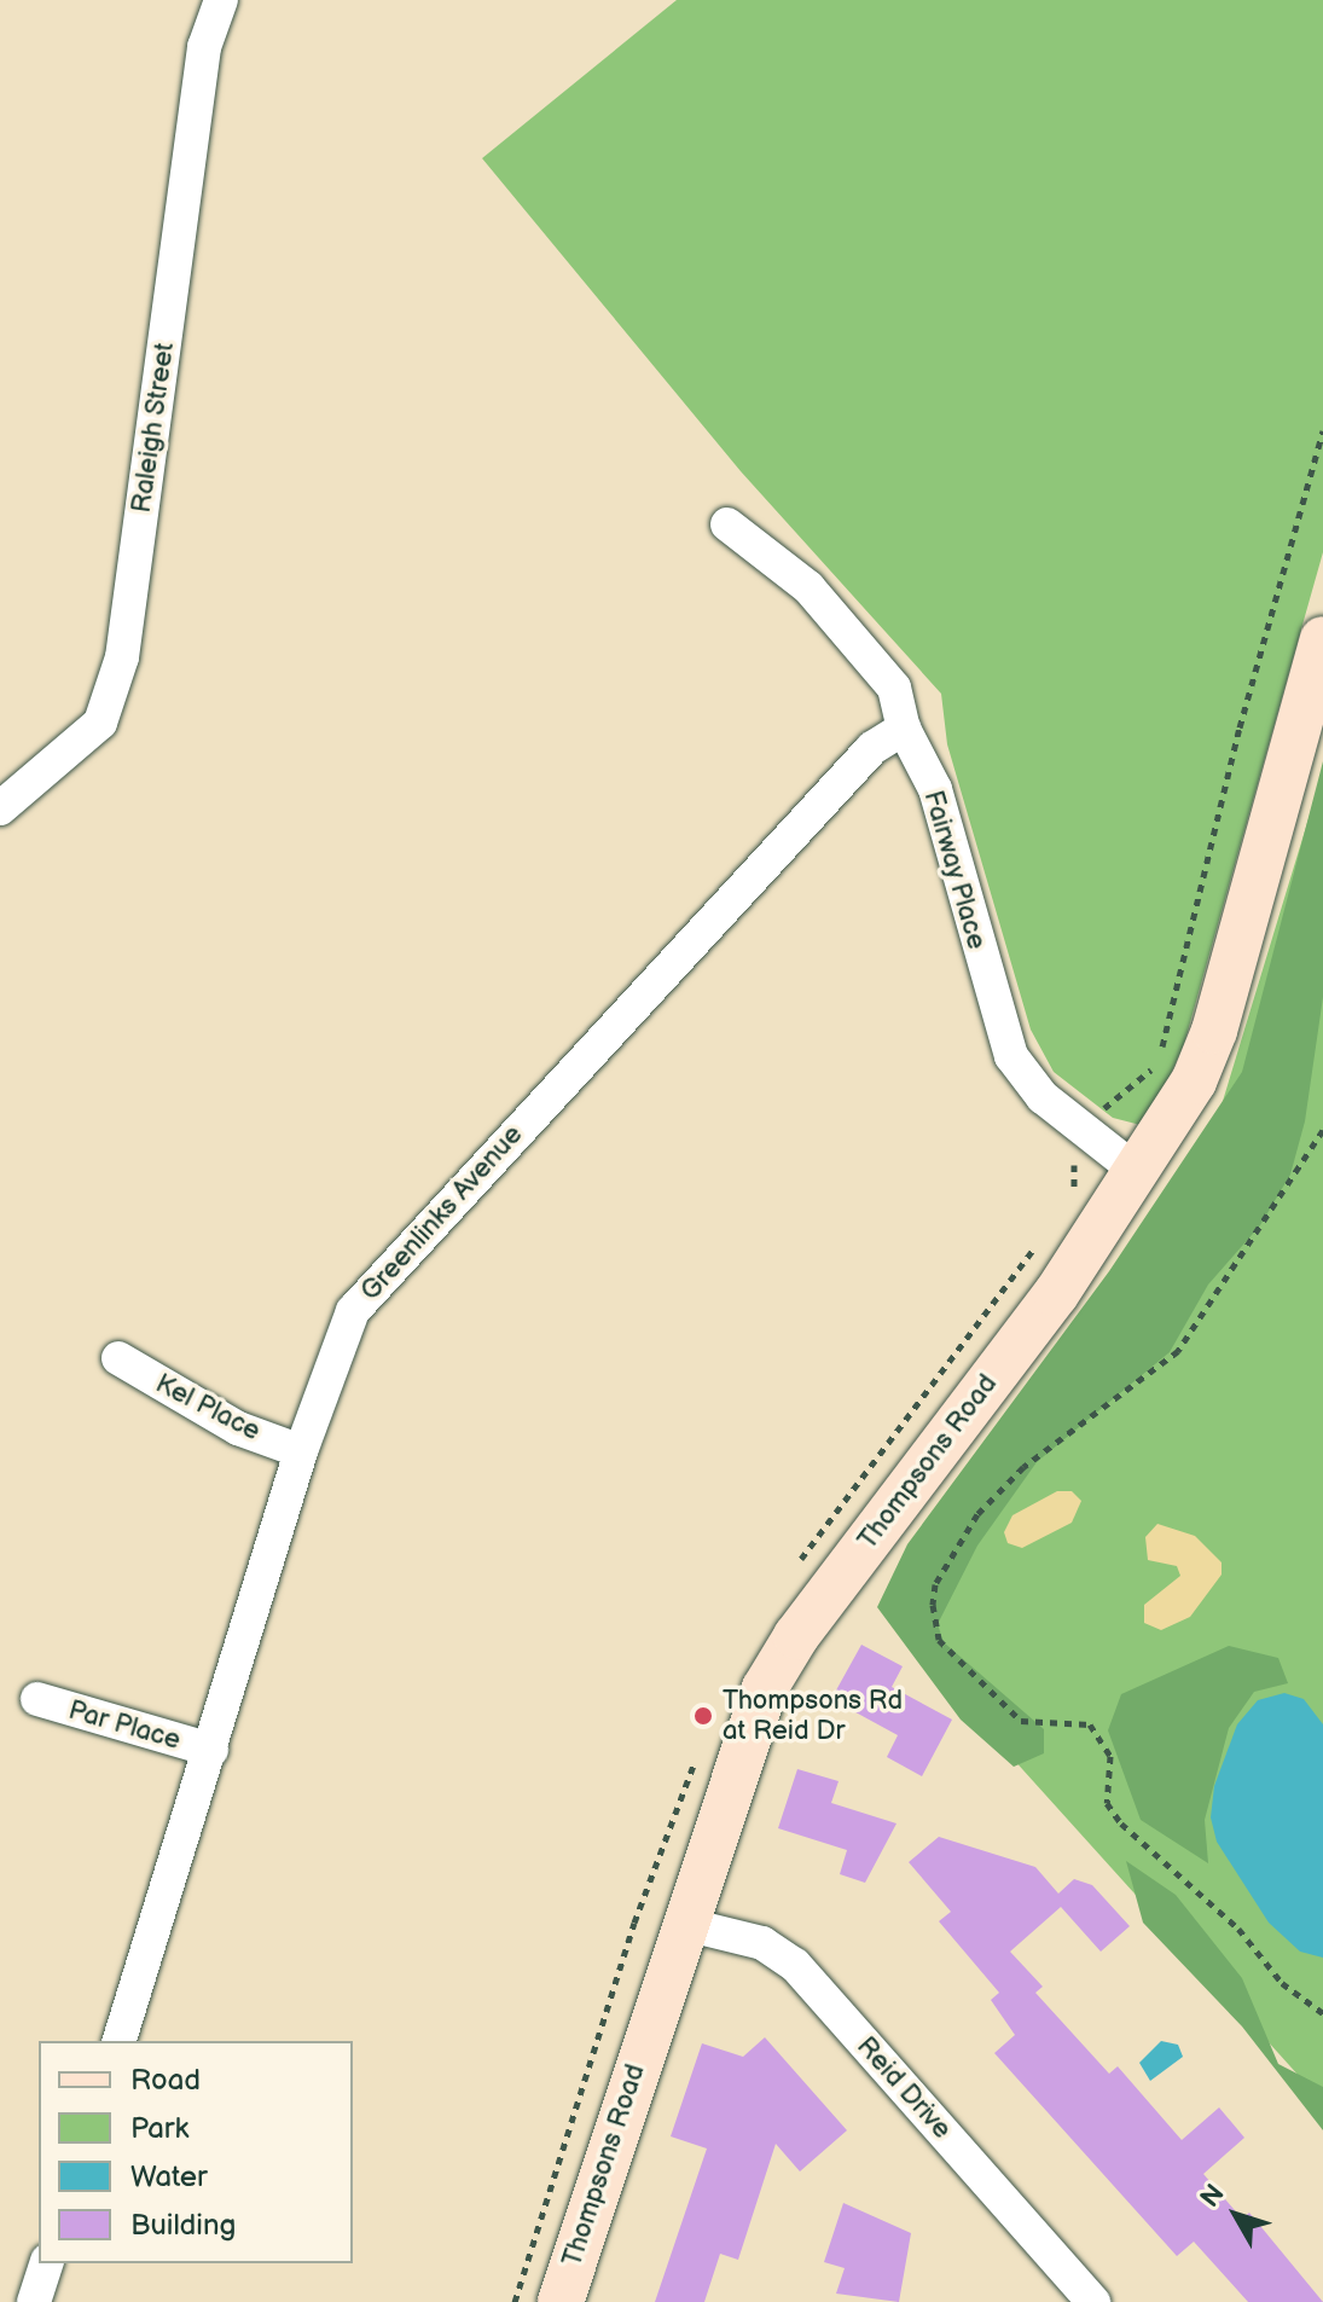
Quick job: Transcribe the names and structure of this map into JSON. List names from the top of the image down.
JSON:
{
  "streets": {
    "street": [
      "Raleigh Street",
      "Fairway Place",
      "Greenlinks Avenue",
      "Kel Place",
      "Thompsons Road",
      "Par Place",
      "Reid Drive"
    ]
  },
  "crossings": [
    ["Fairway Place", "Greenlinks Avenue"],
    ["Fairway Place", "Thompsons Road"],
    ["Greenlinks Avenue", "Kel Place"],
    ["Greenlinks Avenue", "Par Place"],
    ["Thompsons Road", "Reid Drive"]
  ],
  "places": ["Thompsons Rd at Reid Dr"],
  "legend": [
    "Road",
    "Park",
    "Water",
    "Building"
  ],
  "north": "top left"
}
